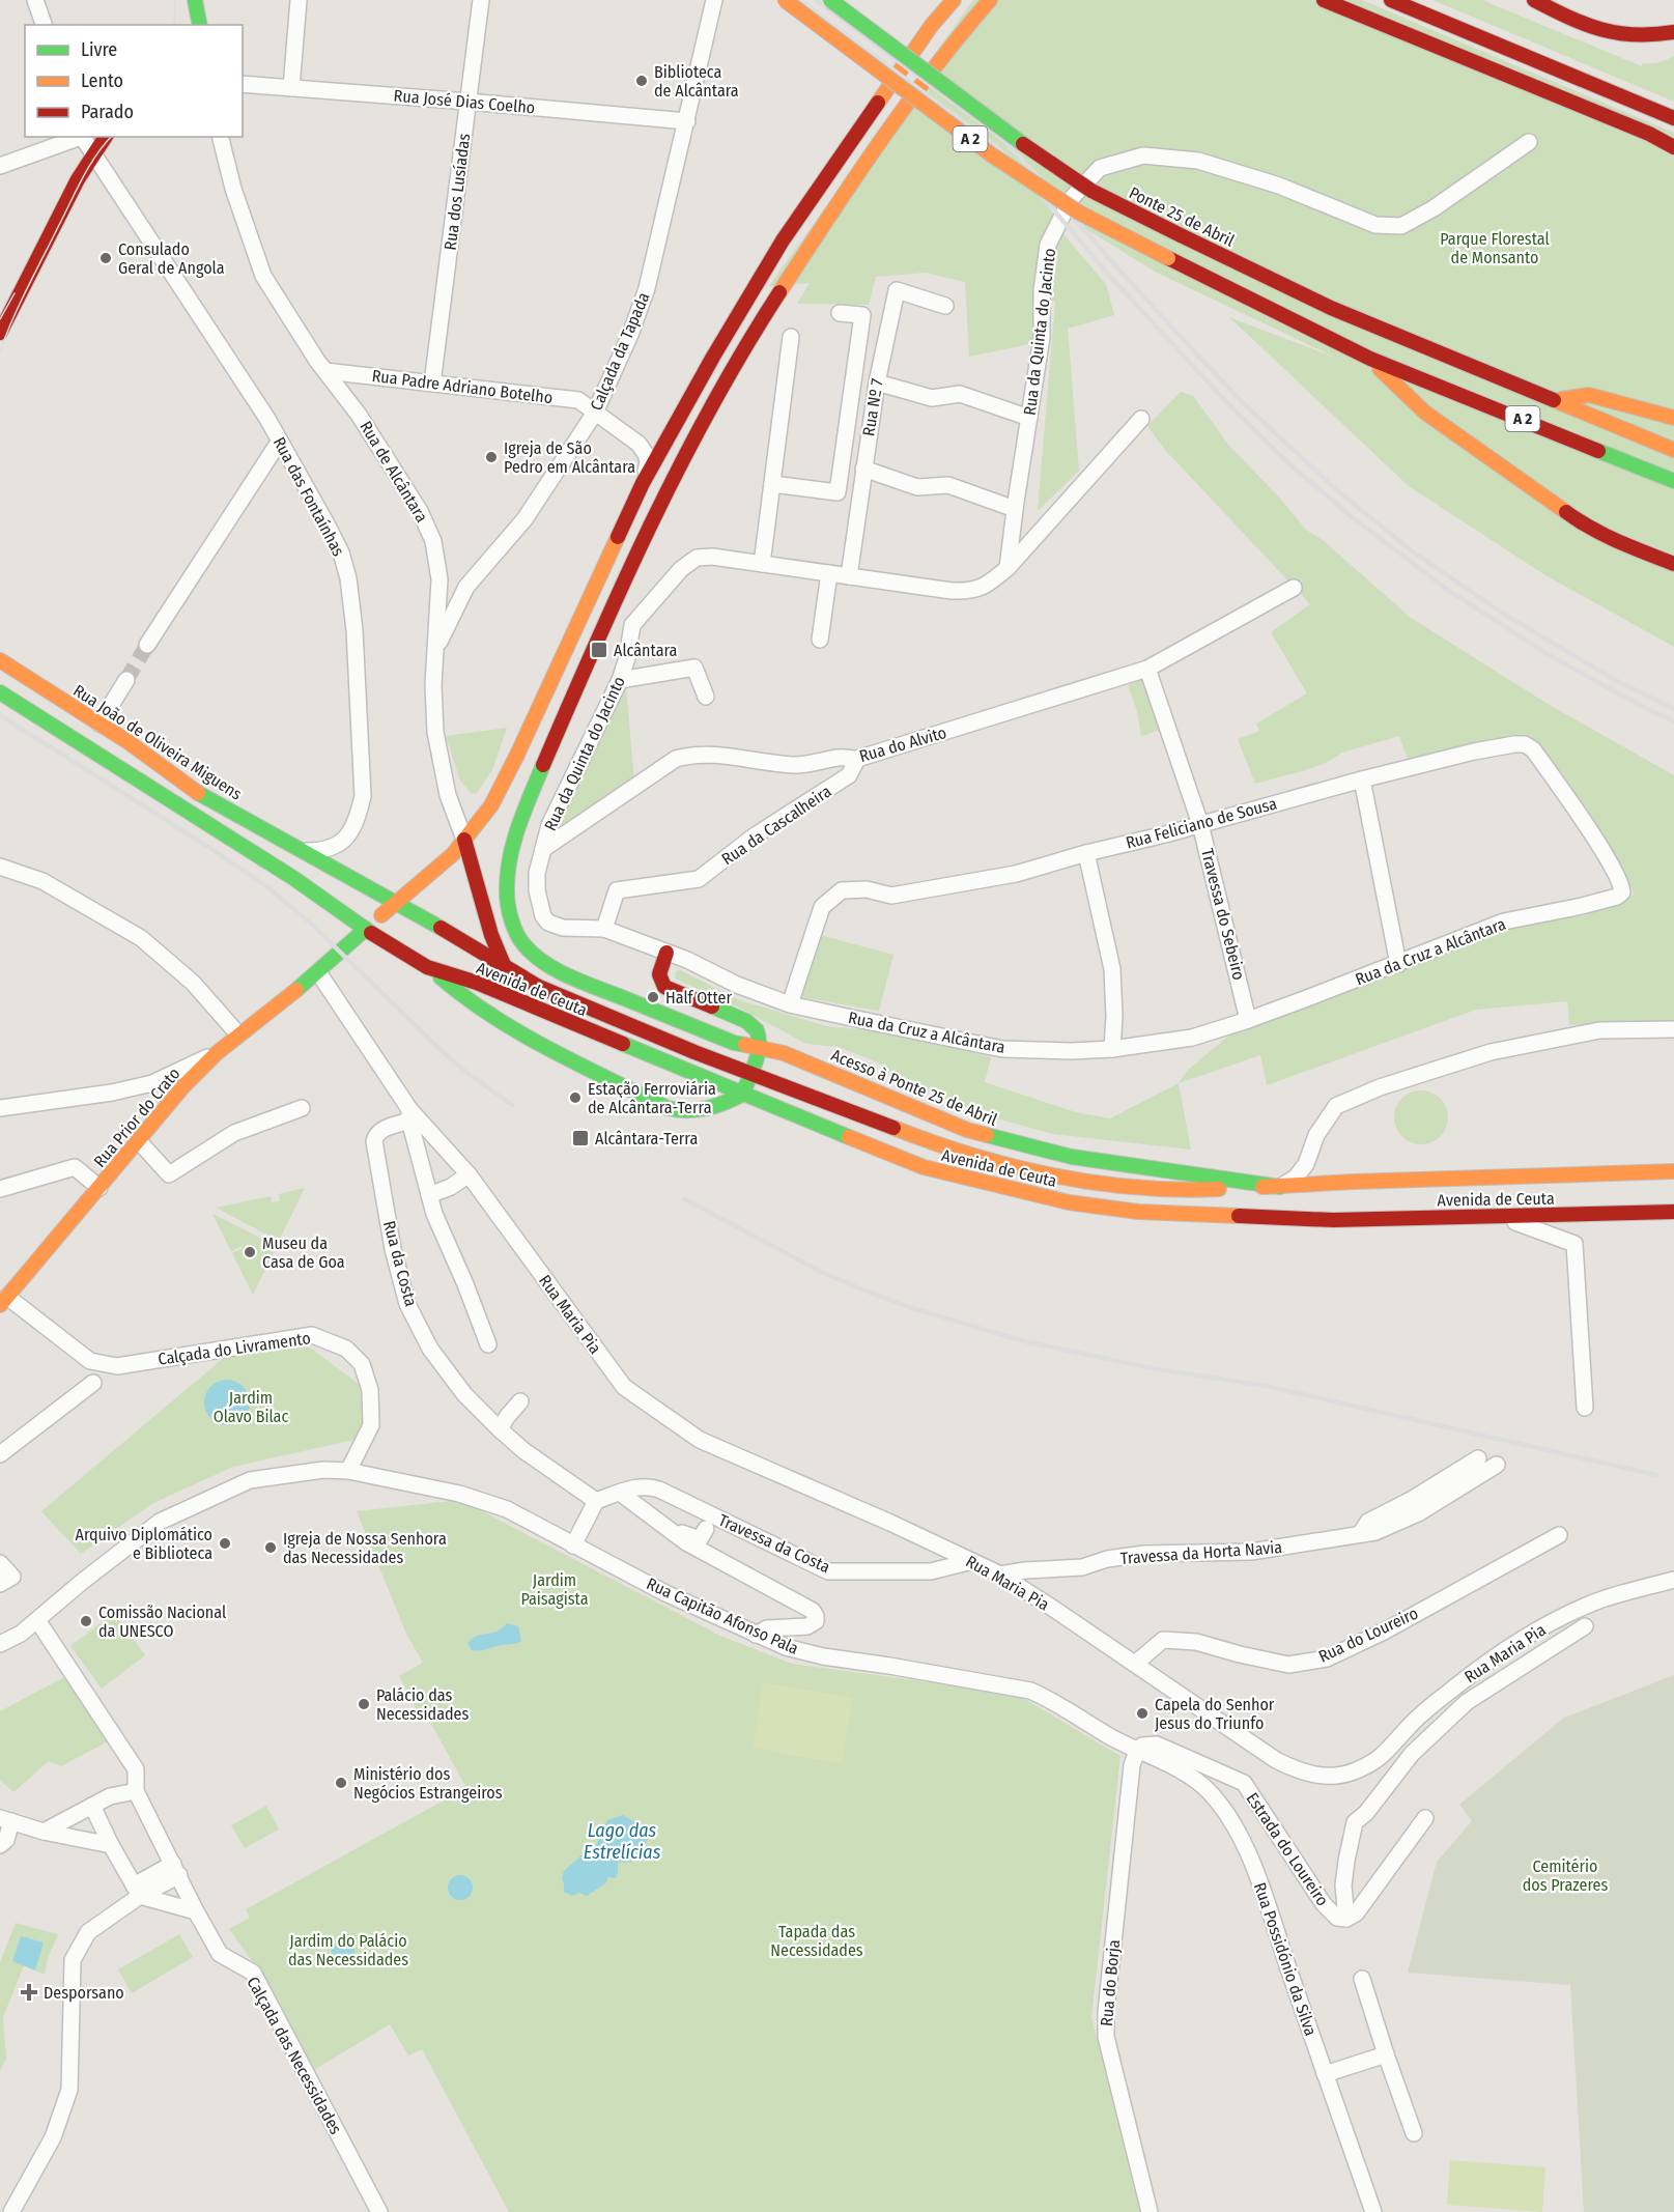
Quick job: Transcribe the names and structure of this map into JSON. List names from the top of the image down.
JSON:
{
  "streets": {
    "main road": [
      "A 2",
      "Ponte 25 de Abril",
      "Rua João de Oliveira Miguens",
      "Avenida de Ceuta",
      "Acesso à Ponte 25 de Abril",
      "Rua Prior do Crato"
    ],
    "street": [
      "Rua José Dias Coelho",
      "Rua dos Lusíadas",
      "Rua da Quinta do Jacinto",
      "Calçada da Tapada",
      "Rua Padre Adriano Botelho",
      "Rua Nº 7",
      "Rua de Alcântara",
      "Rua das Fontaínhas",
      "Rua do Alvito",
      "Rua Feliciano de Sousa",
      "Rua da Cascalheira",
      "Travessa do Sebeiro",
      "Rua da Cruz a Alcântara",
      "Rua da Costa",
      "Rua Maria Pia",
      "Calçada do Livramento",
      "Travessa da Costa",
      "Travessa da Horta Navia",
      "Rua Capitão Afonso Pala",
      "Rua do Loureiro",
      "Estrada do Loureiro",
      "Rua Possidónio da Silva",
      "Rua do Borja",
      "Calçada das Necessidades"
    ]
  },
  "crossings": [
    ["Rua José Dias Coelho", "Rua dos Lusíadas"],
    ["Rua José Dias Coelho", "Calçada da Tapada"],
    ["A 2", "Ponte 25 de Abril"],
    ["Rua dos Lusíadas", "Rua Padre Adriano Botelho"],
    ["Rua da Quinta do Jacinto", "Rua Nº 7"],
    ["Rua da Quinta do Jacinto", "Rua do Alvito"],
    ["Rua da Quinta do Jacinto", "Rua da Cruz a Alcântara"],
    ["Calçada da Tapada", "Rua Padre Adriano Botelho"],
    ["Calçada da Tapada", "Rua de Alcântara"],
    ["Rua Padre Adriano Botelho", "Rua de Alcântara"],
    ["Rua Padre Adriano Botelho", "Rua Prior do Crato"],
    ["Rua de Alcântara", "Rua Prior do Crato"],
    ["Rua das Fontaínhas", "Rua João de Oliveira Miguens"],
    ["Rua João de Oliveira Miguens", "Avenida de Ceuta"],
    ["Rua João de Oliveira Miguens", "Rua Prior do Crato"],
    ["Rua do Alvito", "Rua da Cascalheira"],
    ["Rua do Alvito", "Travessa do Sebeiro"],
    ["Rua do Alvito", "Rua da Cruz a Alcântara"],
    ["Rua Feliciano de Sousa", "Travessa do Sebeiro"],
    ["Rua Feliciano de Sousa", "Rua da Cruz a Alcântara"],
    ["Rua da Cascalheira", "Rua da Cruz a Alcântara"],
    ["Travessa do Sebeiro", "Rua da Cruz a Alcântara"],
    ["Avenida de Ceuta", "Acesso à Ponte 25 de Abril"],
    ["Avenida de Ceuta", "Rua Prior do Crato"],
    ["Rua Prior do Crato", "Calçada do Livramento"],
    ["Rua da Costa", "Rua Maria Pia"],
    ["Rua Maria Pia", "Travessa da Costa"],
    ["Rua Maria Pia", "Travessa da Horta Navia"],
    ["Rua Maria Pia", "Rua do Loureiro"],
    ["Calçada do Livramento", "Rua Capitão Afonso Pala"],
    ["Rua Capitão Afonso Pala", "Estrada do Loureiro"],
    ["Rua Capitão Afonso Pala", "Rua Possidónio da Silva"],
    ["Rua Capitão Afonso Pala", "Rua do Borja"],
    ["Estrada do Loureiro", "Rua Possidónio da Silva"],
    ["Estrada do Loureiro", "Rua do Borja"],
    ["Rua Possidónio da Silva", "Rua do Borja"]
  ],
  "water": ["Lago das Estrelícias"],
  "parks": [
    "Parque Florestal de Monsanto",
    "Jardim Olavo Bilac",
    "Jardim Paisagista",
    "Cemitério dos Prazeres",
    "Tapada das Necessidades",
    "Jardim do Palácio das Necessidades"
  ],
  "places": {
    "other": [
      "Biblioteca de Alcântara",
      "Consulado Geral de Angola",
      "Igreja de São Pedro em Alcântara",
      "Half Otter",
      "Estação Ferroviária de Alcântara-Terra",
      "Museu da Casa de Goa",
      "Arquivo Diplomático e Biblioteca",
      "Igreja de Nossa Senhora das Necessidades",
      "Comissão Nacional da UNESCO",
      "Palácio das Necessidades",
      "Capela do Senhor Jesus do Triunfo",
      "Ministério dos Negócios Estrangeiros"
    ],
    "transit": ["Alcântara", "Alcântara-Terra"],
    "health": ["Desporsano"]
  },
  "legend": ["Livre", "Lento", "Parado"]
}
